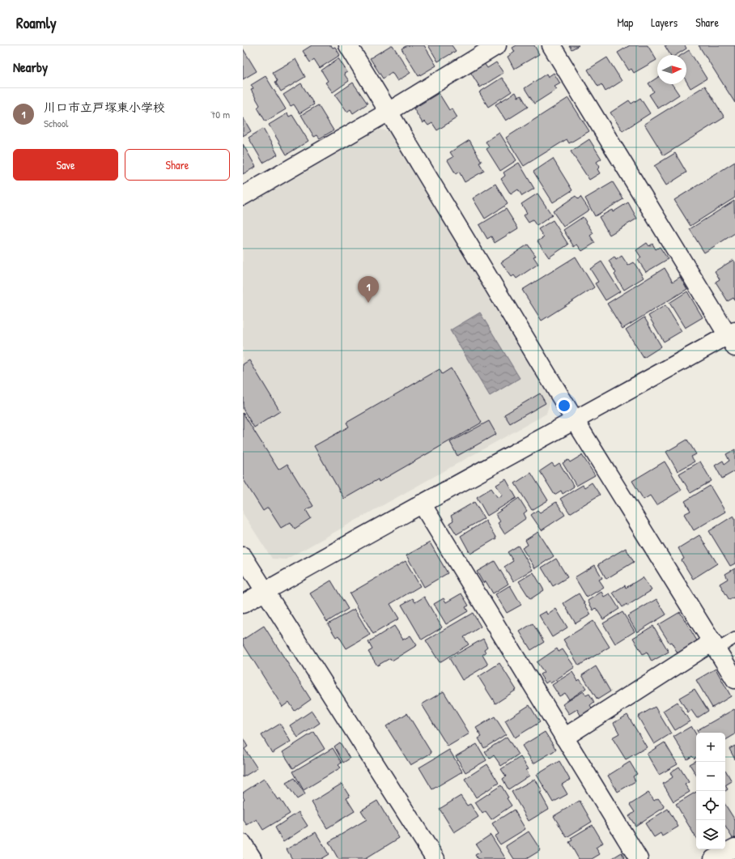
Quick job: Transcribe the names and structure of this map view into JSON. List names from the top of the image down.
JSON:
{
  "north": "right",
  "page": {
    "header": "Roamly",
    "nav": ["Map", "Layers", "Share"],
    "heading": "Nearby",
    "list": [
      {
        "mark": "1",
        "name": "川口市立戸塚東小学校",
        "note": "School",
        "value": "70 m"
      }
    ],
    "buttons": ["Save", "Share"],
    "pins": "1",
    "map_buttons": ["+", "−"]
  }
}
